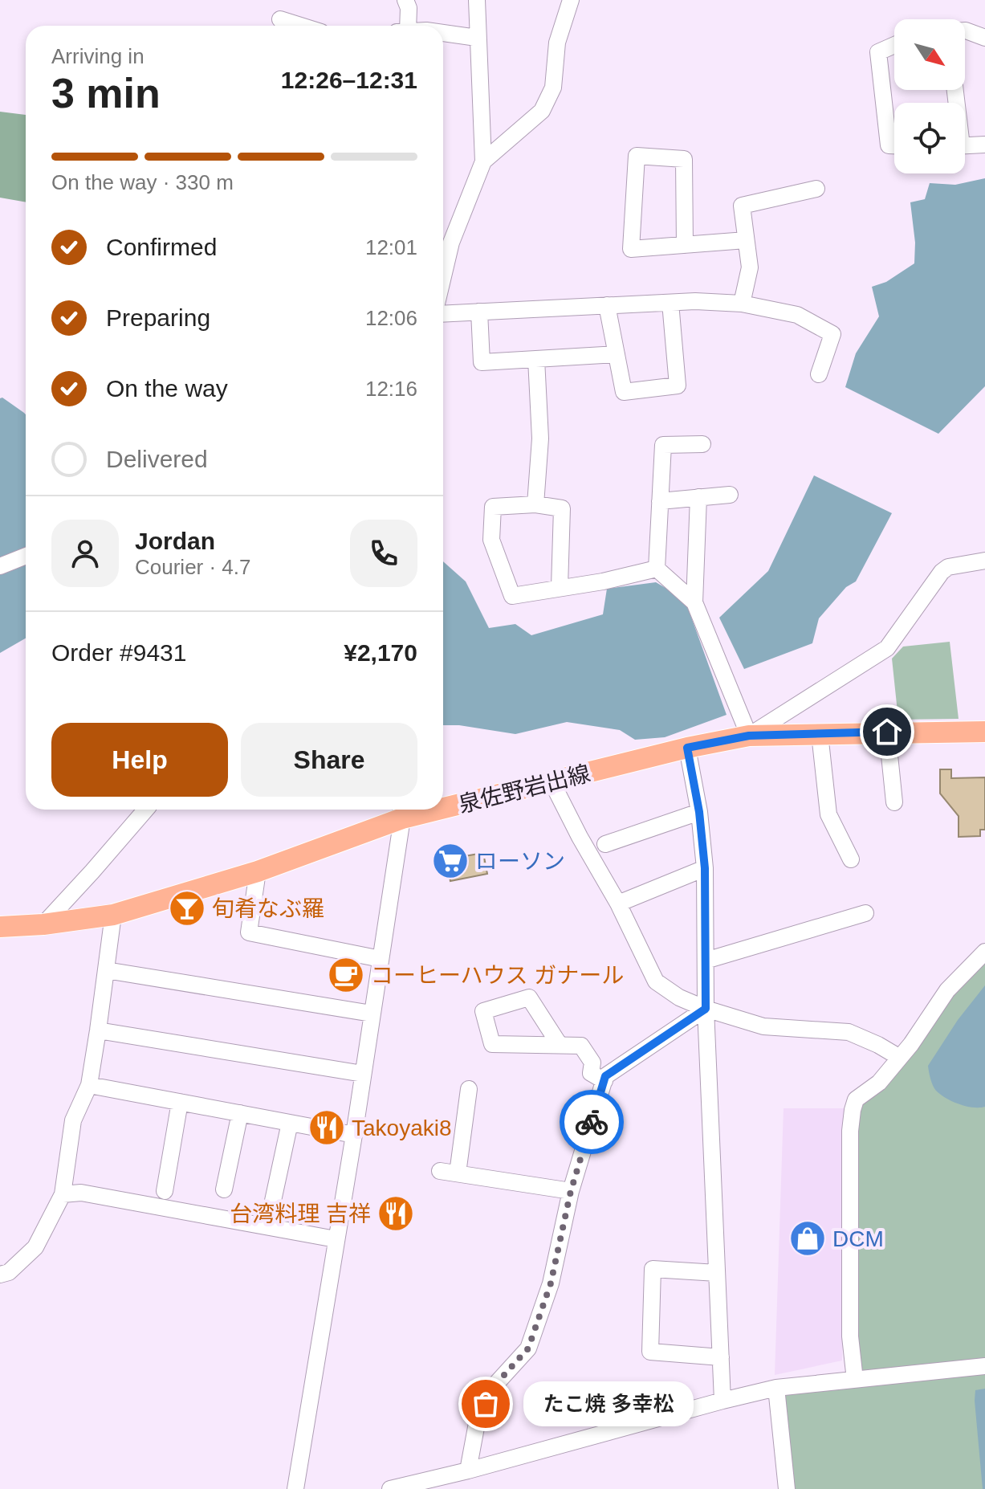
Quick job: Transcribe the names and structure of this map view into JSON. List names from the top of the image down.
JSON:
{
  "streets": {
    "main road": ["泉佐野岩出線"]
  },
  "places": {
    "supermarket": ["ローソン"],
    "bar": ["旬肴なぶ羅"],
    "cafe": ["コーヒーハウス ガナール"],
    "restaurant": ["Takoyaki8", "台湾料理 吉祥"],
    "shop": ["DCM"],
    "other": ["たこ焼 多幸松"]
  },
  "north": "bottom right",
  "page": {
    "heading": ["3 min", "Arriving in", "12:26–12:31"],
    "panel": [
      "Jordan",
      "Courier · 4.7",
      "Order #9431",
      "¥2,170"
    ],
    "bar": "On the way · 330 m",
    "list": [
      ["Confirmed", "12:01"],
      ["Preparing", "12:06"],
      ["On the way", "12:16"],
      "Delivered"
    ],
    "buttons": ["Help", "Share"],
    "bubble": "たこ焼 多幸松"
  }
}
